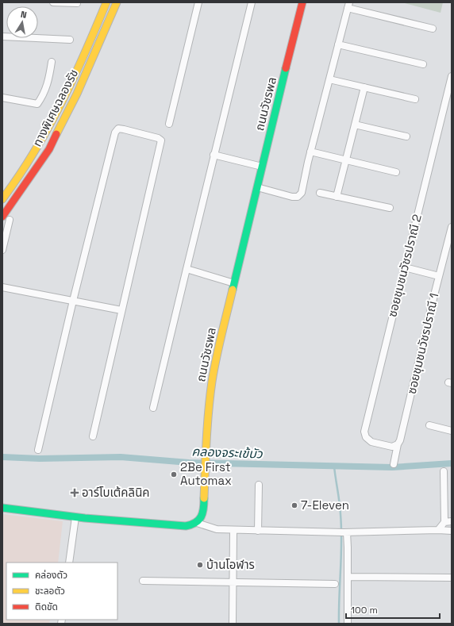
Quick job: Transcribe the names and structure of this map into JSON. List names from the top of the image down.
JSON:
{
  "streets": {
    "main road": ["ถนนวัชรพล", "ทางพิเศษฉลองรัช"],
    "street": ["ซอยชุมชนวัชรปราณี 2", "ซอยชุมชนวัชรปราณี 1"]
  },
  "crossings": [
    ["ซอยชุมชนวัชรปราณี 2", "ซอยชุมชนวัชรปราณี 1"]
  ],
  "water": ["คลองจระเข้บัว"],
  "places": {
    "other": ["2Be First Automax", "7-Eleven", "บ้านโอฬาร"],
    "health": ["อาร์โบเต้คลินิค"]
  },
  "legend": ["คล่องตัว", "ชะลอตัว", "ติดขัด"],
  "scale_bar": "100 m",
  "north": "top"
}
